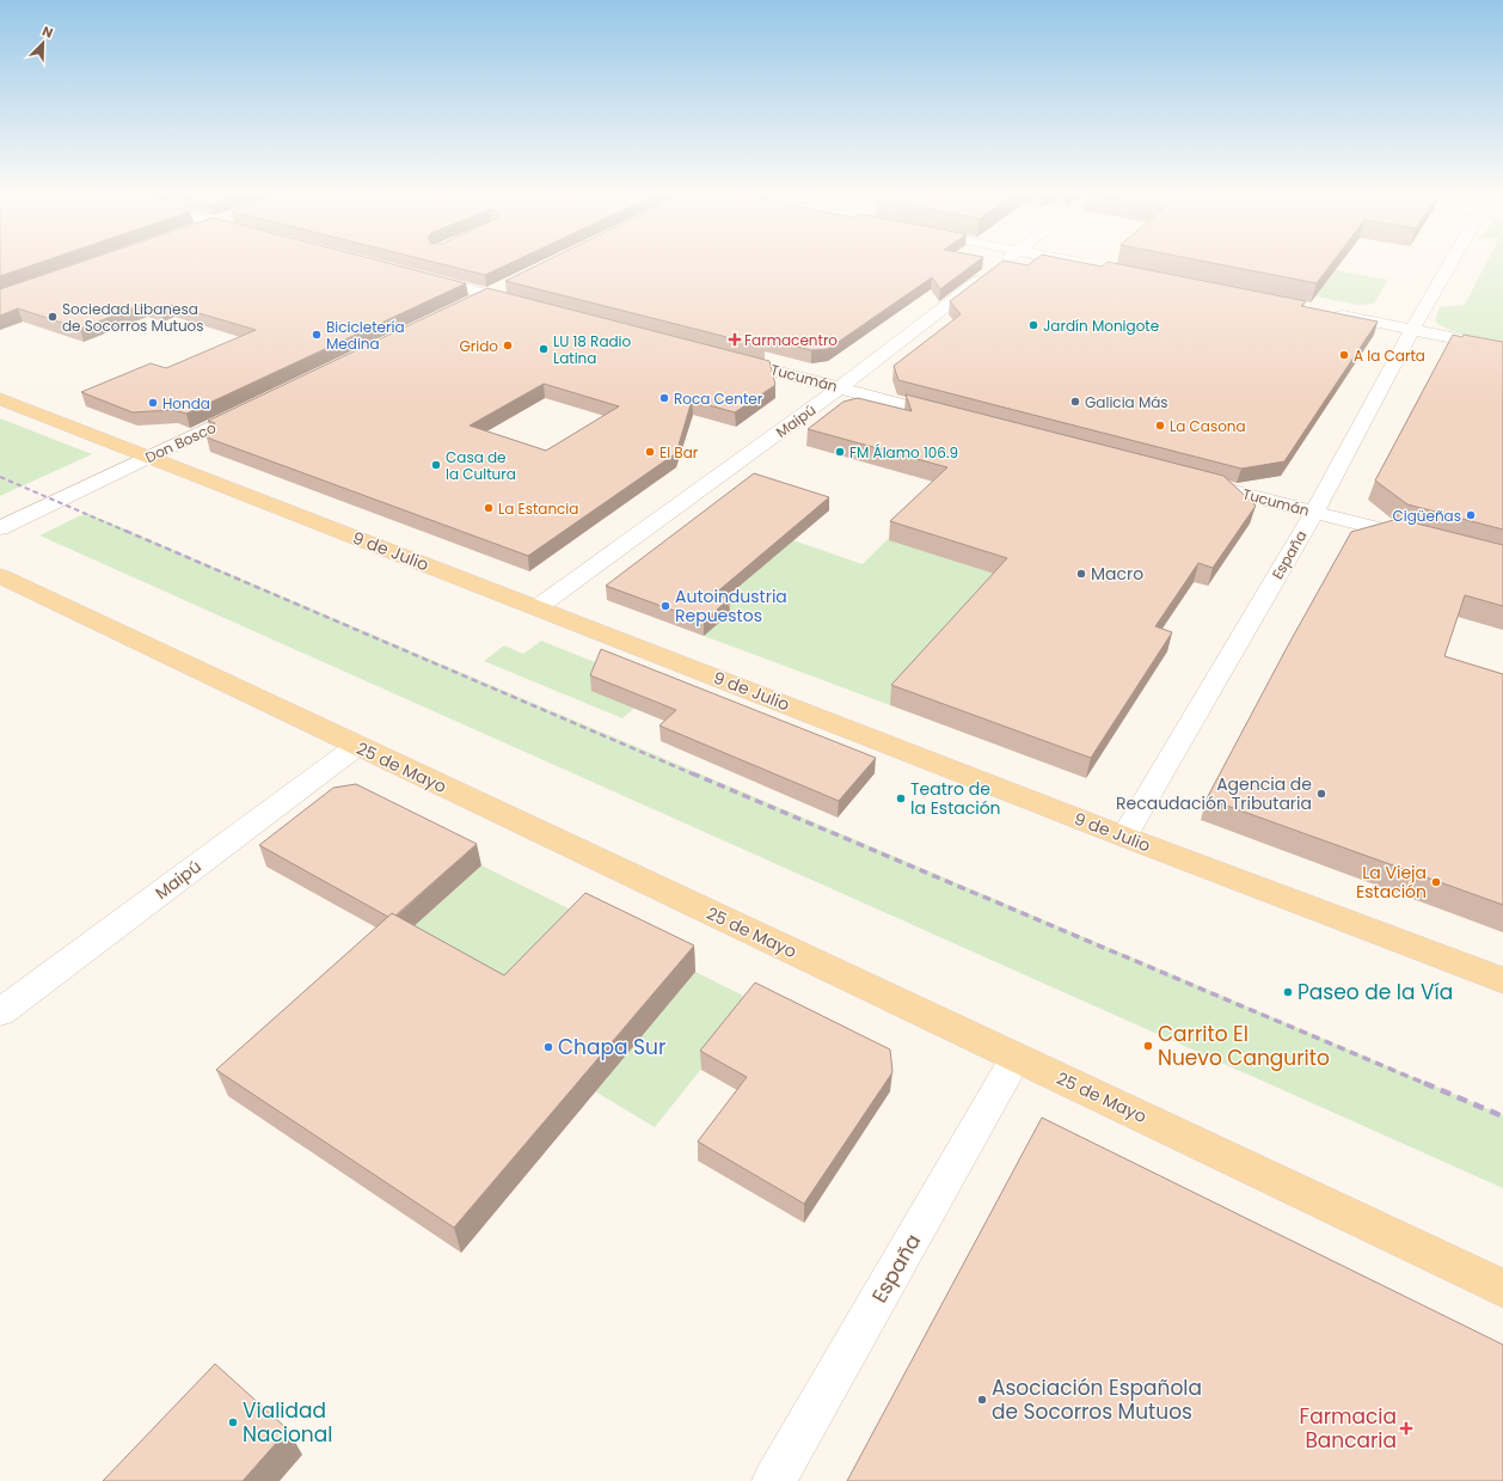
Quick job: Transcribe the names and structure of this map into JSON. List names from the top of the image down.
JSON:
{
  "streets": {
    "main road": ["9 de Julio", "25 de Mayo"],
    "street": [
      "Tucumán",
      "Maipú",
      "Don Bosco",
      "España"
    ]
  },
  "crossings": [
    ["Tucumán", "Maipú"],
    ["Tucumán", "España"],
    ["Maipú", "9 de Julio"],
    ["Maipú", "25 de Mayo"],
    ["Don Bosco", "9 de Julio"],
    ["9 de Julio", "España"],
    ["España", "25 de Mayo"]
  ],
  "places": {
    "other": [
      "Sociedad Libanesa de Socorros Mutuos",
      "Jardín Monigote",
      "Bicicletería Medina",
      "Grido",
      "LU 18 Radio Latina",
      "A la Carta",
      "Roca Center",
      "Galicia Más",
      "Honda",
      "La Casona",
      "El Bar",
      "FM Álamo 106.9",
      "Casa de la Cultura",
      "La Estancia",
      "Cigüeñas",
      "Macro",
      "Autoindustria Repuestos",
      "Agencia de Recaudación Tributaria",
      "Teatro de la Estación",
      "La Vieja Estación",
      "Paseo de la Vía",
      "Carrito El Nuevo Cangurito",
      "Chapa Sur",
      "Asociación Española de Socorros Mutuos",
      "Vialidad Nacional"
    ],
    "health": ["Farmacentro", "Farmacia Bancaria"]
  },
  "north": "top right"
}
